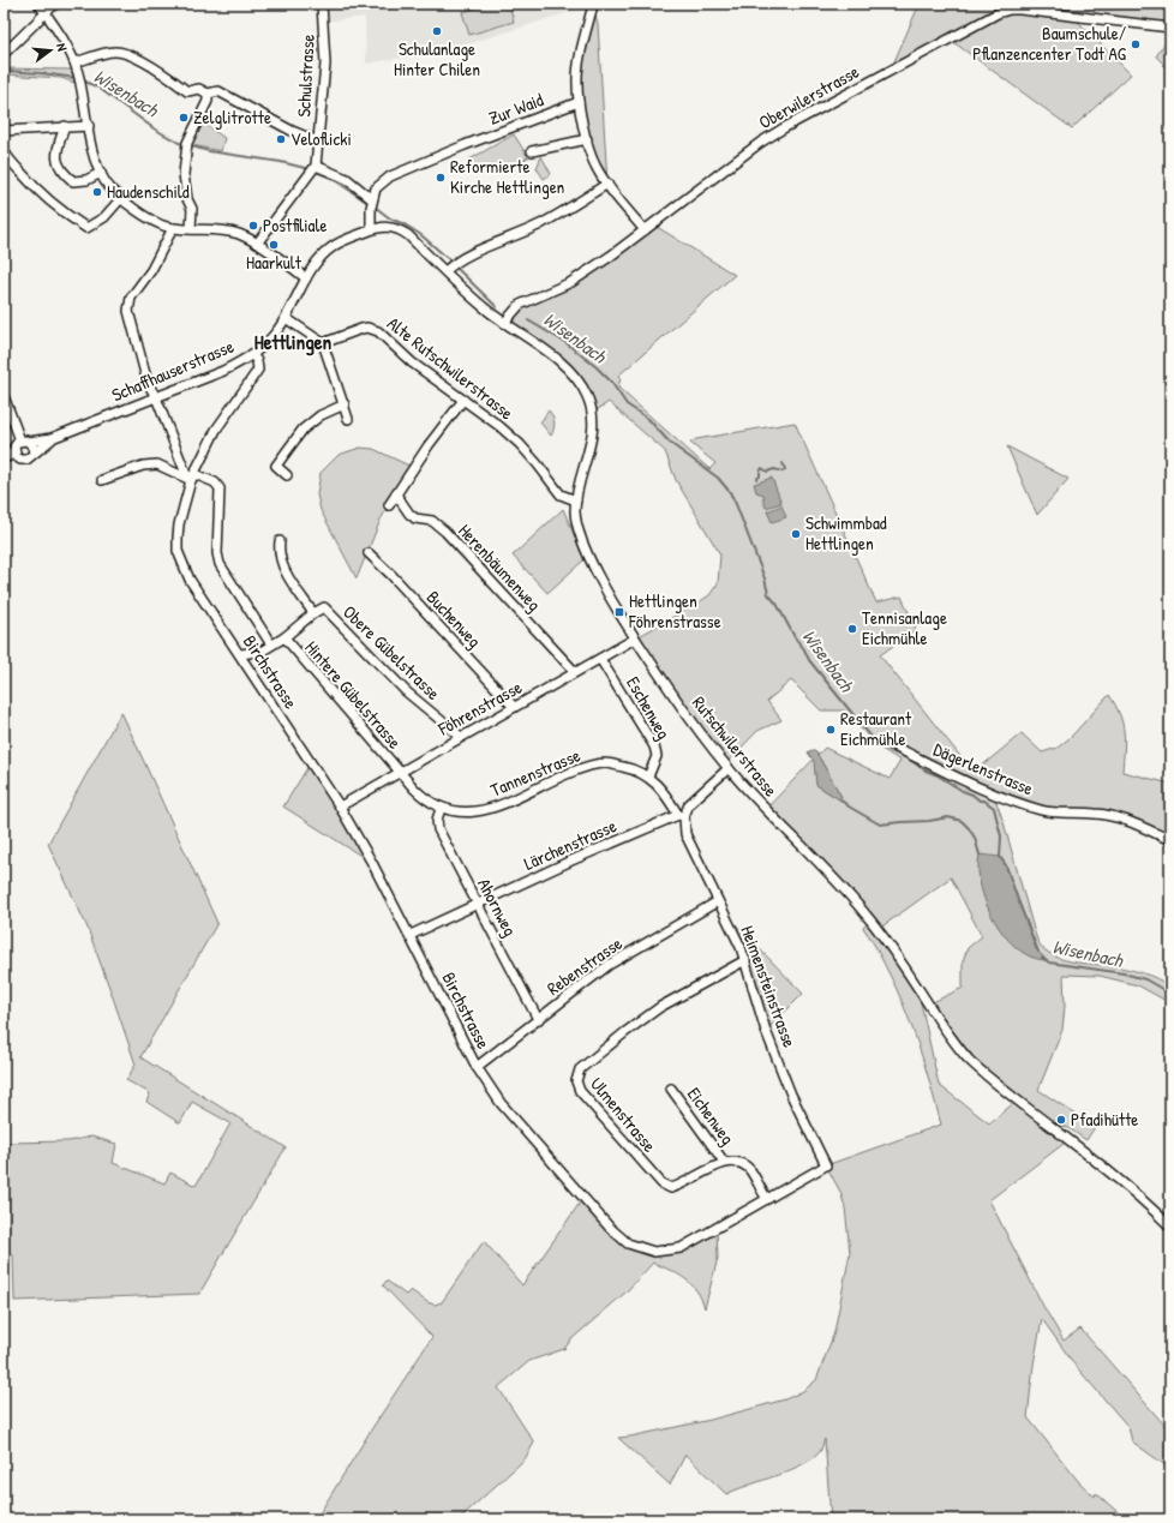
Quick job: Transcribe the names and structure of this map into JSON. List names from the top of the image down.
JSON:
{
  "streets": {
    "street": [
      "Schulstrasse",
      "Oberwilerstrasse",
      "Zur Waid",
      "Alte Rutschwilerstrasse",
      "Schaffhauserstrasse",
      "Herenbäumenweg",
      "Buchenweg",
      "Obere Gübelstrasse",
      "Birchstrasse",
      "Hintere Gübelstrasse",
      "Föhrenstrasse",
      "Eschenweg",
      "Rutschwilerstrasse",
      "Dägerlenstrasse",
      "Tannenstrasse",
      "Lärchenstrasse",
      "Ahornweg",
      "Rebenstrasse",
      "Heimensteinstrasse",
      "Ulmenstrasse",
      "Eichenweg"
    ]
  },
  "crossings": [
    ["Oberwilerstrasse", "Schaffhauserstrasse"],
    ["Oberwilerstrasse", "Rutschwilerstrasse"],
    ["Alte Rutschwilerstrasse", "Rutschwilerstrasse"],
    ["Schaffhauserstrasse", "Birchstrasse"],
    ["Schaffhauserstrasse", "Rutschwilerstrasse"],
    ["Herenbäumenweg", "Föhrenstrasse"],
    ["Buchenweg", "Föhrenstrasse"],
    ["Obere Gübelstrasse", "Föhrenstrasse"],
    ["Birchstrasse", "Föhrenstrasse"],
    ["Birchstrasse", "Lärchenstrasse"],
    ["Birchstrasse", "Rebenstrasse"],
    ["Birchstrasse", "Heimensteinstrasse"],
    ["Hintere Gübelstrasse", "Föhrenstrasse"],
    ["Hintere Gübelstrasse", "Tannenstrasse"],
    ["Föhrenstrasse", "Eschenweg"],
    ["Föhrenstrasse", "Rutschwilerstrasse"],
    ["Föhrenstrasse", "Tannenstrasse"],
    ["Eschenweg", "Tannenstrasse"],
    ["Tannenstrasse", "Lärchenstrasse"],
    ["Tannenstrasse", "Ahornweg"],
    ["Tannenstrasse", "Heimensteinstrasse"],
    ["Lärchenstrasse", "Ahornweg"],
    ["Lärchenstrasse", "Heimensteinstrasse"],
    ["Ahornweg", "Rebenstrasse"],
    ["Rebenstrasse", "Heimensteinstrasse"],
    ["Heimensteinstrasse", "Ulmenstrasse"],
    ["Ulmenstrasse", "Eichenweg"]
  ],
  "districts": ["Hettlingen"],
  "water": ["Wisenbach"],
  "places": {
    "other": [
      "Schulanlage Hinter Chilen",
      "Baumschule/ Pflanzencenter Todt AG",
      "Zelglitrotte",
      "Veloflicki",
      "Reformierte Kirche Hettlingen",
      "Haudenschild",
      "Postfiliale",
      "Haarkult",
      "Schwimmbad Hettlingen",
      "Tennisanlage Eichmühle",
      "Restaurant Eichmühle",
      "Pfadihütte"
    ],
    "transit": ["Hettlingen Föhrenstrasse"]
  },
  "north": "right"
}
